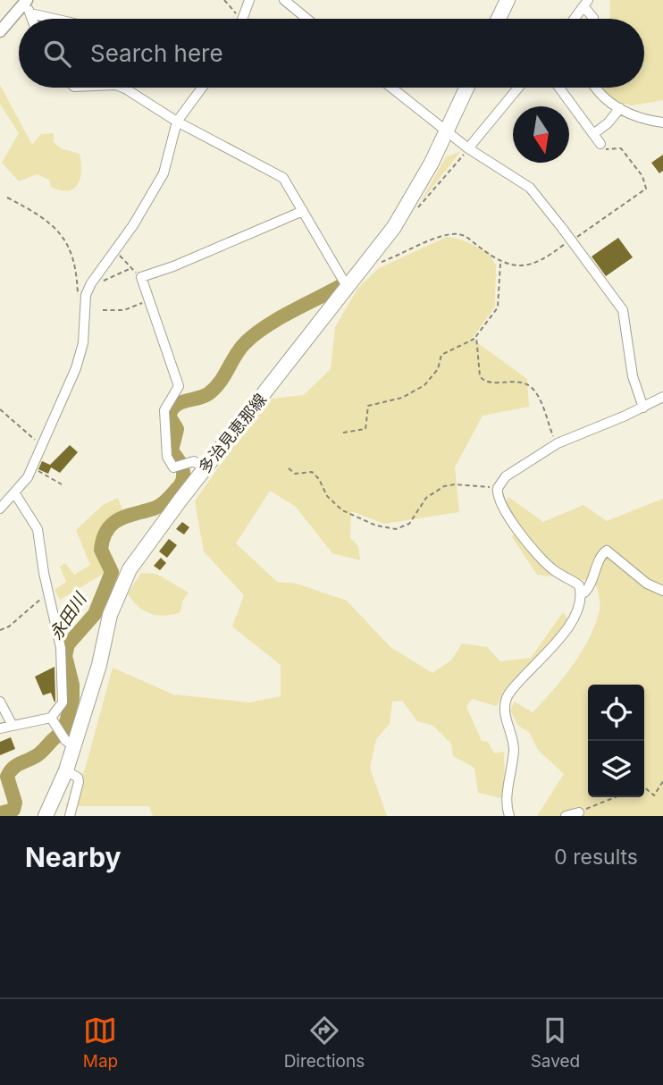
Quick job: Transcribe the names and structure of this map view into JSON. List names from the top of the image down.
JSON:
{
  "streets": {
    "main road": ["多治見恵那線"]
  },
  "water": ["永田川"],
  "north": "bottom",
  "page": {
    "search": "Search here",
    "heading": ["Nearby", "0 results"],
    "nav": ["Map", "Directions", "Saved"]
  }
}
